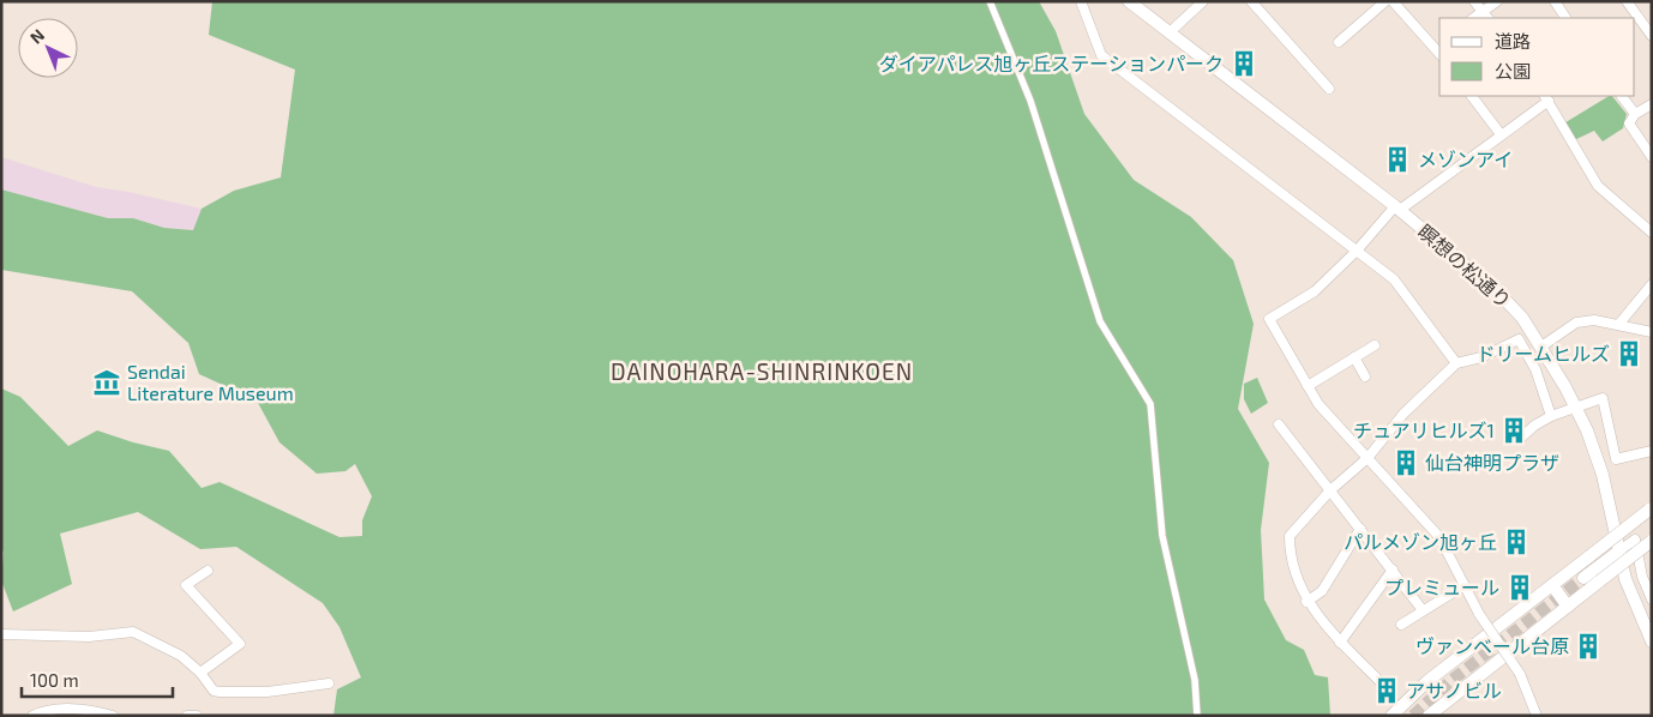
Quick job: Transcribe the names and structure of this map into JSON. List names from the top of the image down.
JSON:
{
  "streets": {
    "street": ["瞑想の松通り"]
  },
  "districts": ["DAINOHARA-SHINRINKOEN"],
  "places": {
    "building": [
      "ダイアパレス旭ヶ丘ステーションパーク",
      "メゾンアイ",
      "ドリームヒルズ",
      "チュアリヒルズ1",
      "仙台神明プラザ",
      "パルメゾン旭ヶ丘",
      "プレミュール",
      "ヴァンベール台原",
      "アサノビル"
    ],
    "museum": ["Sendai Literature Museum"]
  },
  "legend": ["道路", "公園"],
  "scale_bar": "100 m",
  "north": "top left"
}
